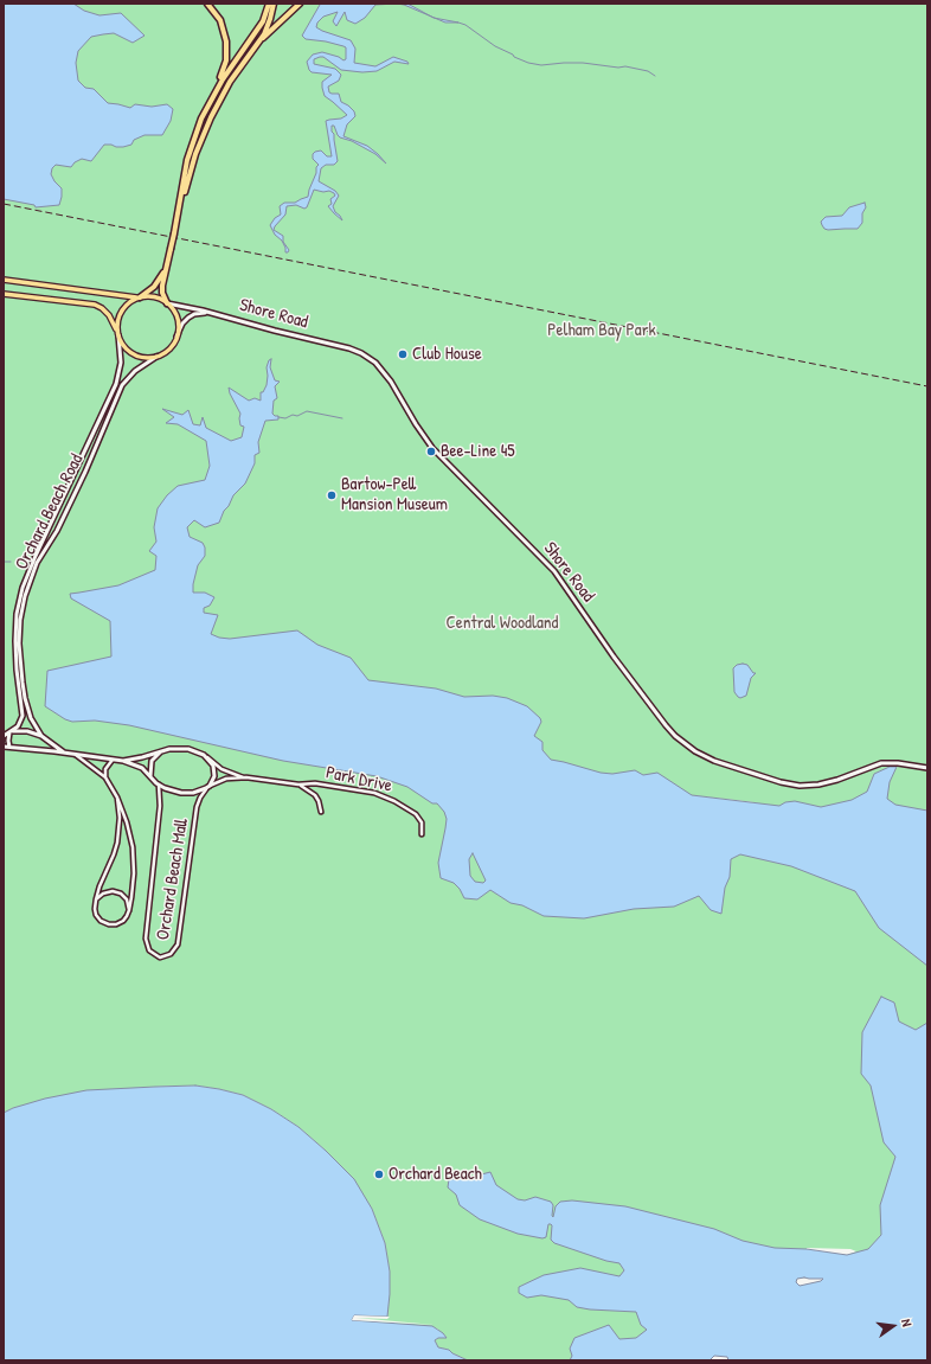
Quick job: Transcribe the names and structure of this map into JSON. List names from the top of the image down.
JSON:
{
  "streets": {
    "street": [
      "Shore Road",
      "Orchard Beach Road",
      "Park Drive",
      "Orchard Beach Mall"
    ]
  },
  "crossings": [
    ["Shore Road", "Orchard Beach Road"],
    ["Orchard Beach Road", "Park Drive"],
    ["Park Drive", "Orchard Beach Mall"]
  ],
  "parks": ["Pelham Bay Park", "Central Woodland"],
  "places": [
    "Club House",
    "Bee-Line 45",
    "Bartow-Pell Mansion Museum",
    "Orchard Beach"
  ],
  "north": "right"
}
